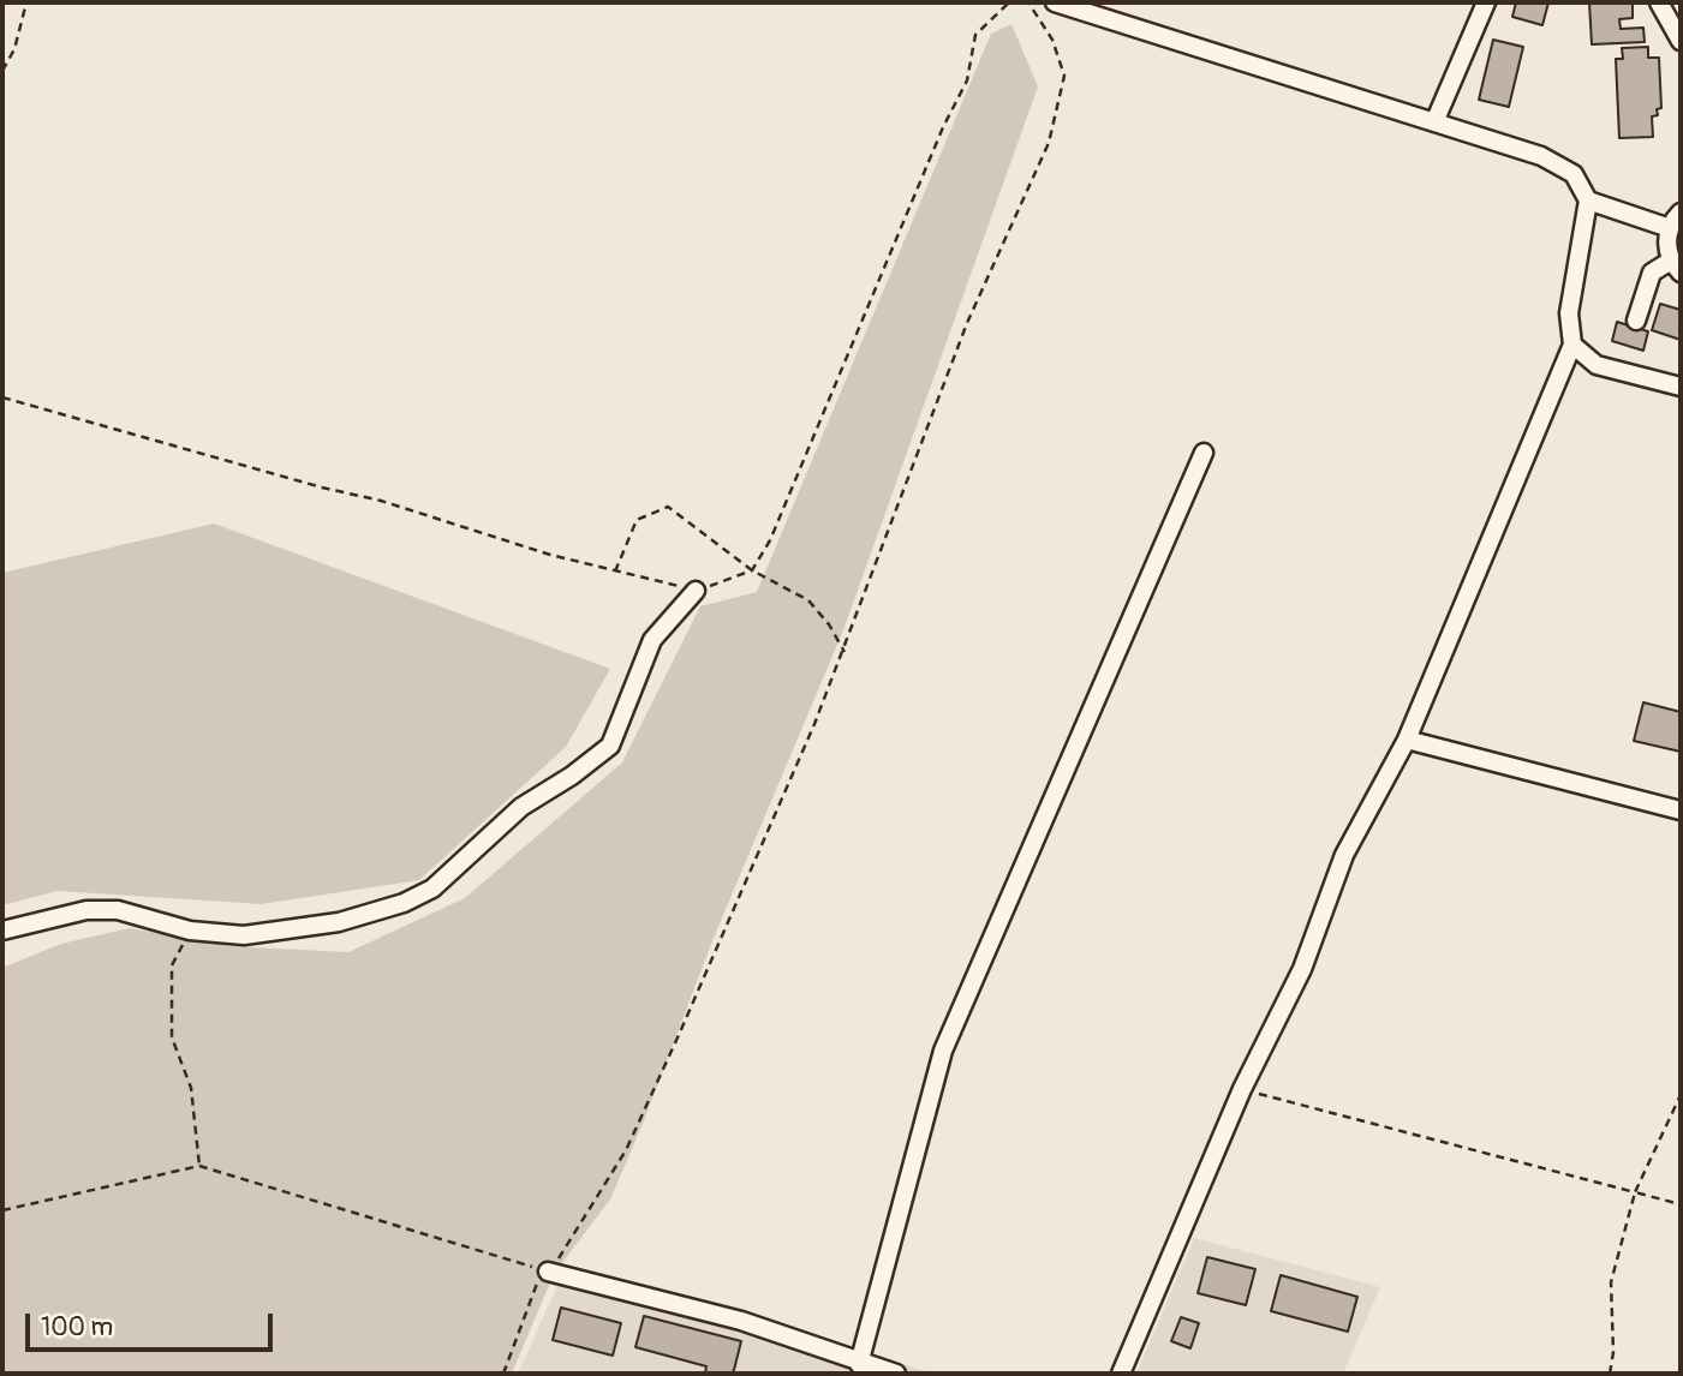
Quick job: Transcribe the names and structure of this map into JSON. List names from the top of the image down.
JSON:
{
  "scale_bar": "100 m"
}
